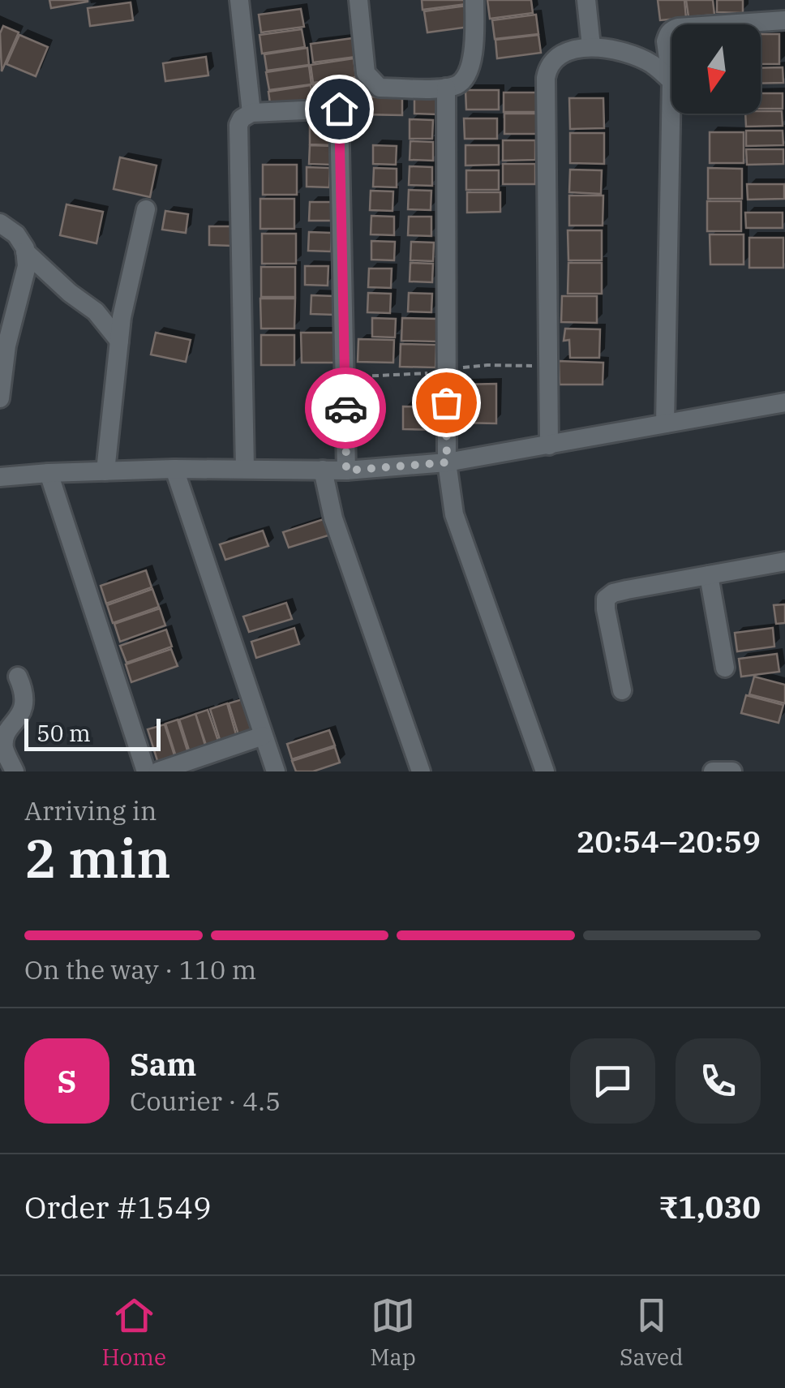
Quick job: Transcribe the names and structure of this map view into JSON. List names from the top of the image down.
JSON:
{
  "scale_bar": "50 m",
  "north": "bottom",
  "page": {
    "scale": "50 m",
    "heading": ["2 min", "Arriving in", "20:54–20:59"],
    "panel": [
      "Sam",
      "Courier · 4.5",
      "Order #1549",
      "₹1,030"
    ],
    "bar": "On the way · 110 m",
    "round": "S",
    "tabs": ["Home", "Map", "Saved"]
  }
}
